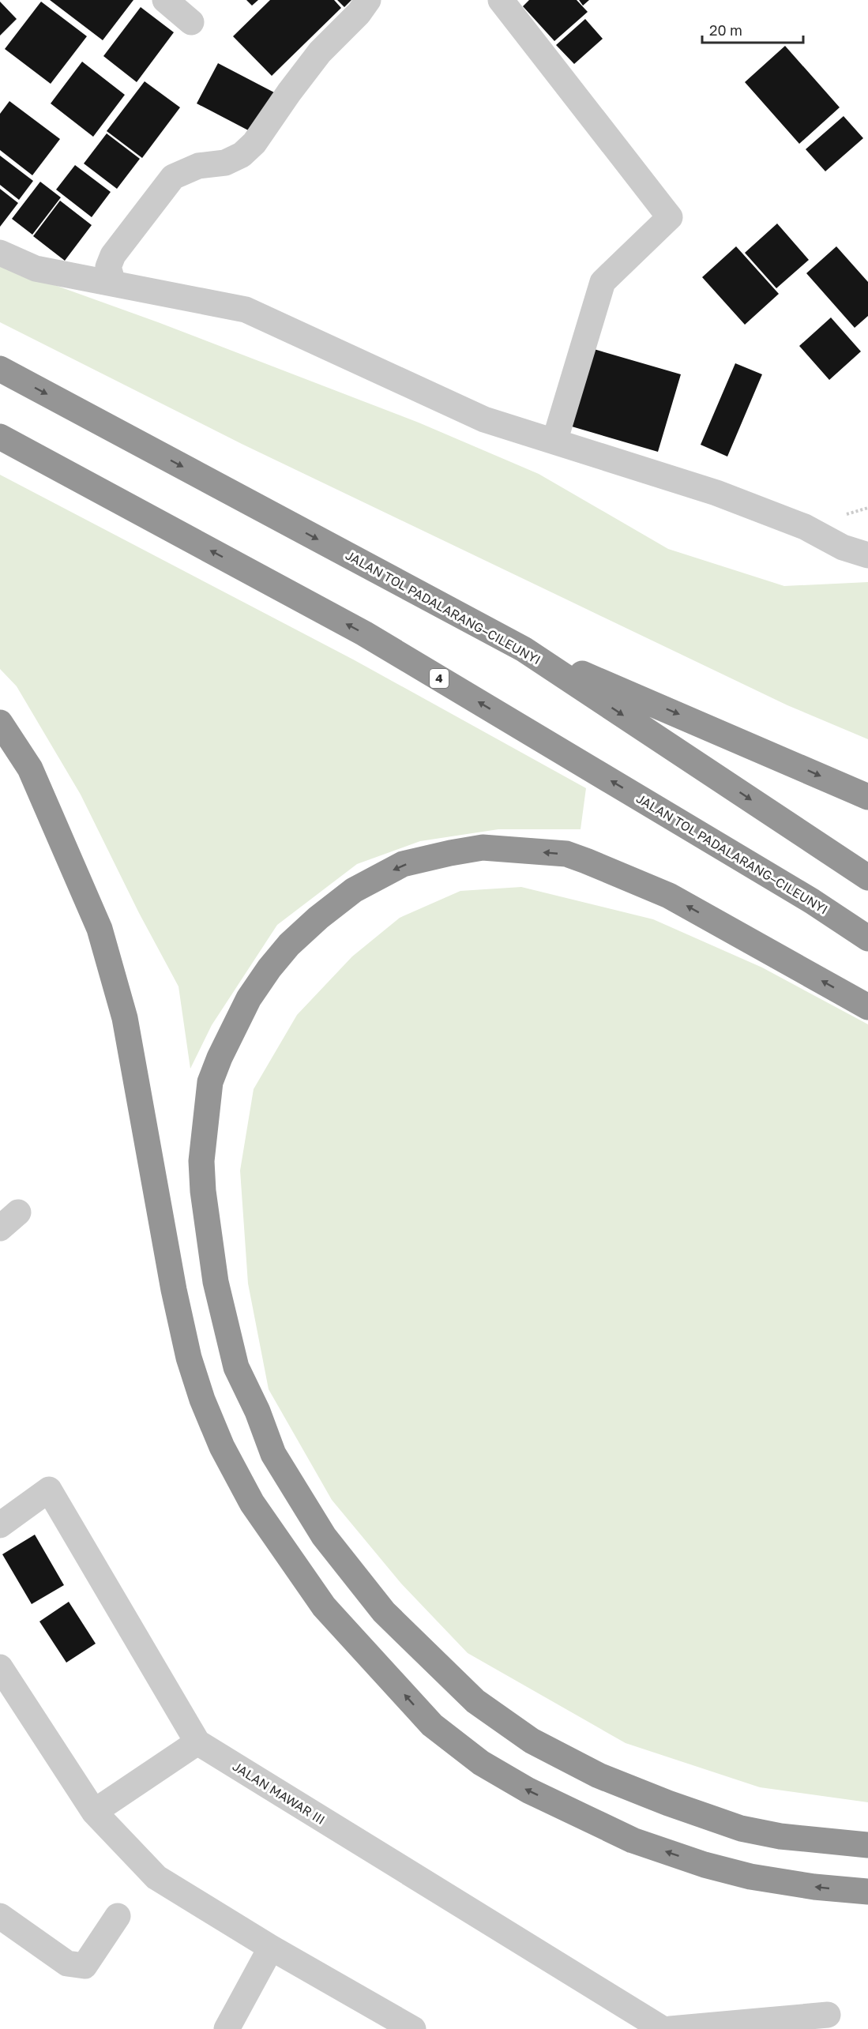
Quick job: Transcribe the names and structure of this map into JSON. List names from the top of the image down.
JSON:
{
  "streets": {
    "highway": ["JALAN TOL PADALARANG–CILEUNYI", "4"],
    "street": ["JALAN MAWAR III"]
  },
  "scale_bar": "20 m"
}
